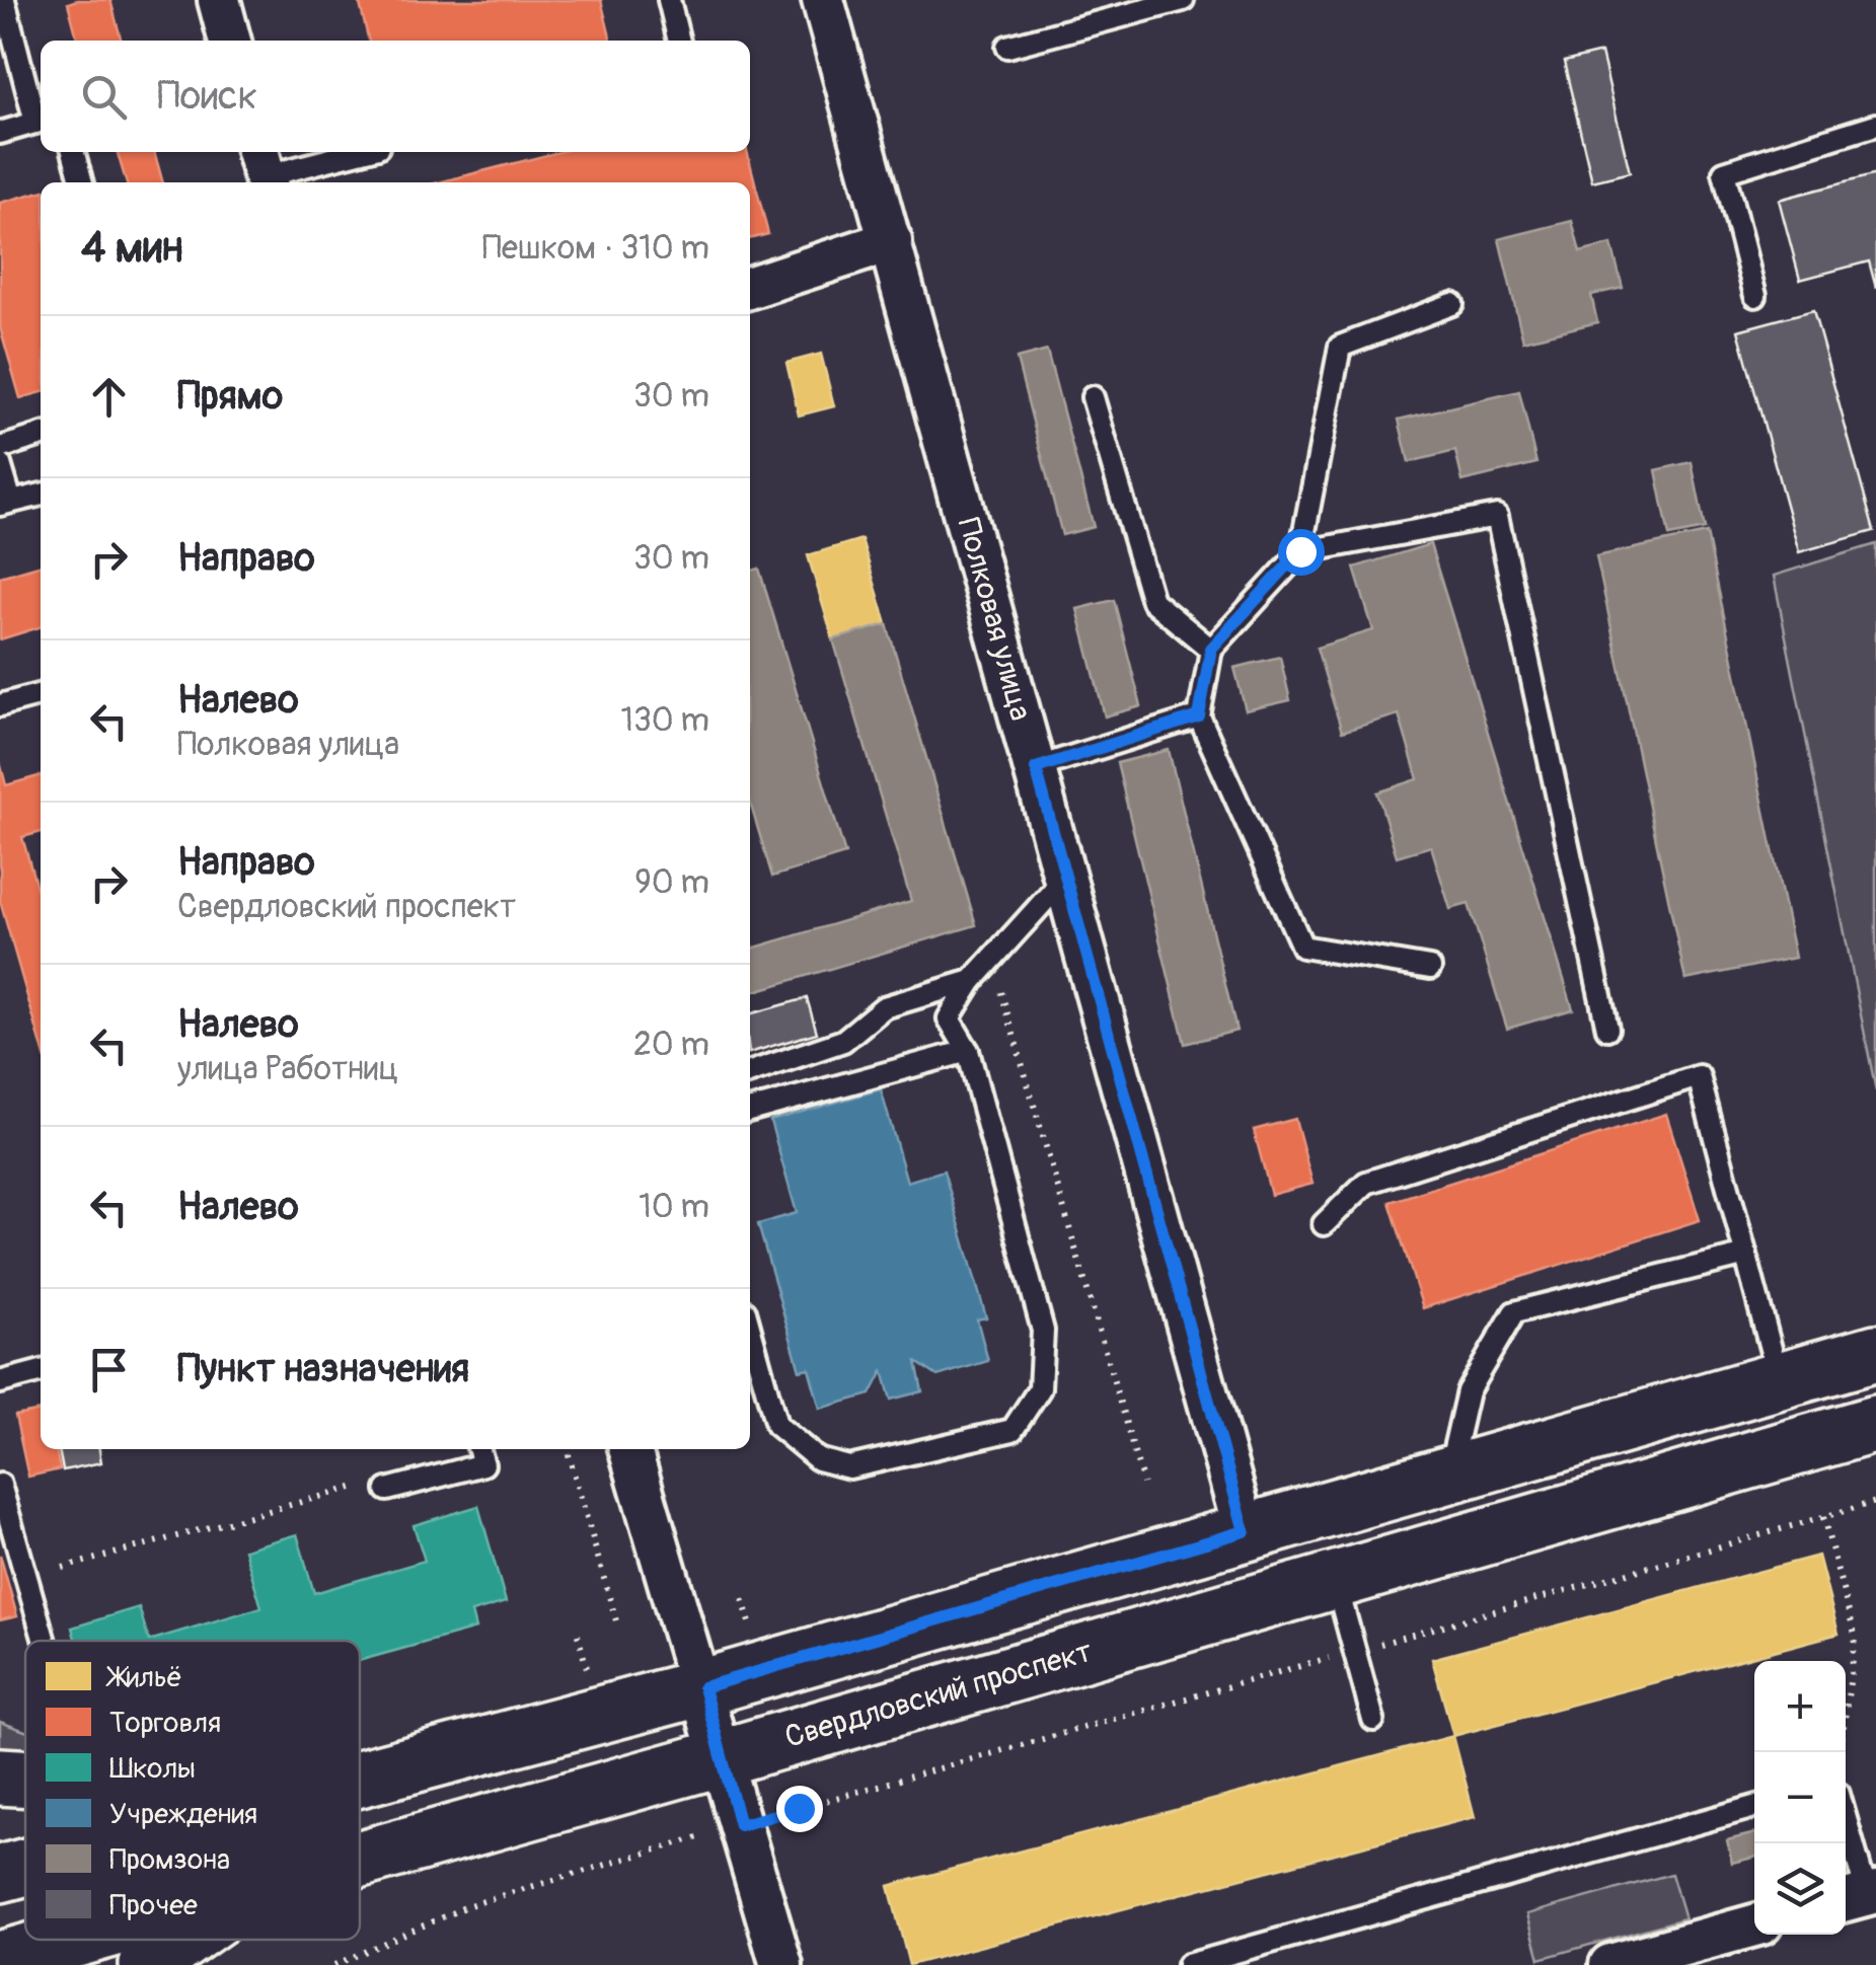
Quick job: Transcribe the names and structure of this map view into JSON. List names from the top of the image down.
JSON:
{
  "streets": {
    "main road": ["Свердловский проспект"],
    "street": ["Полковая улица"]
  },
  "legend": [
    "Жильё",
    "Торговля",
    "Школы",
    "Учреждения",
    "Промзона",
    "Прочее"
  ],
  "page": {
    "search": "Поиск",
    "heading": ["4 мин", "Пешком · 310 m"],
    "list": [
      ["Прямо", "30 m"],
      ["Направо", "30 m"],
      ["Налево", "Полковая улица", "130 m"],
      ["Направо", "Свердловский проспект", "90 m"],
      ["Налево", "улица Работниц", "20 m"],
      ["Налево", "10 m"],
      "Пункт назначения"
    ],
    "map_buttons": ["+", "−"]
  }
}
